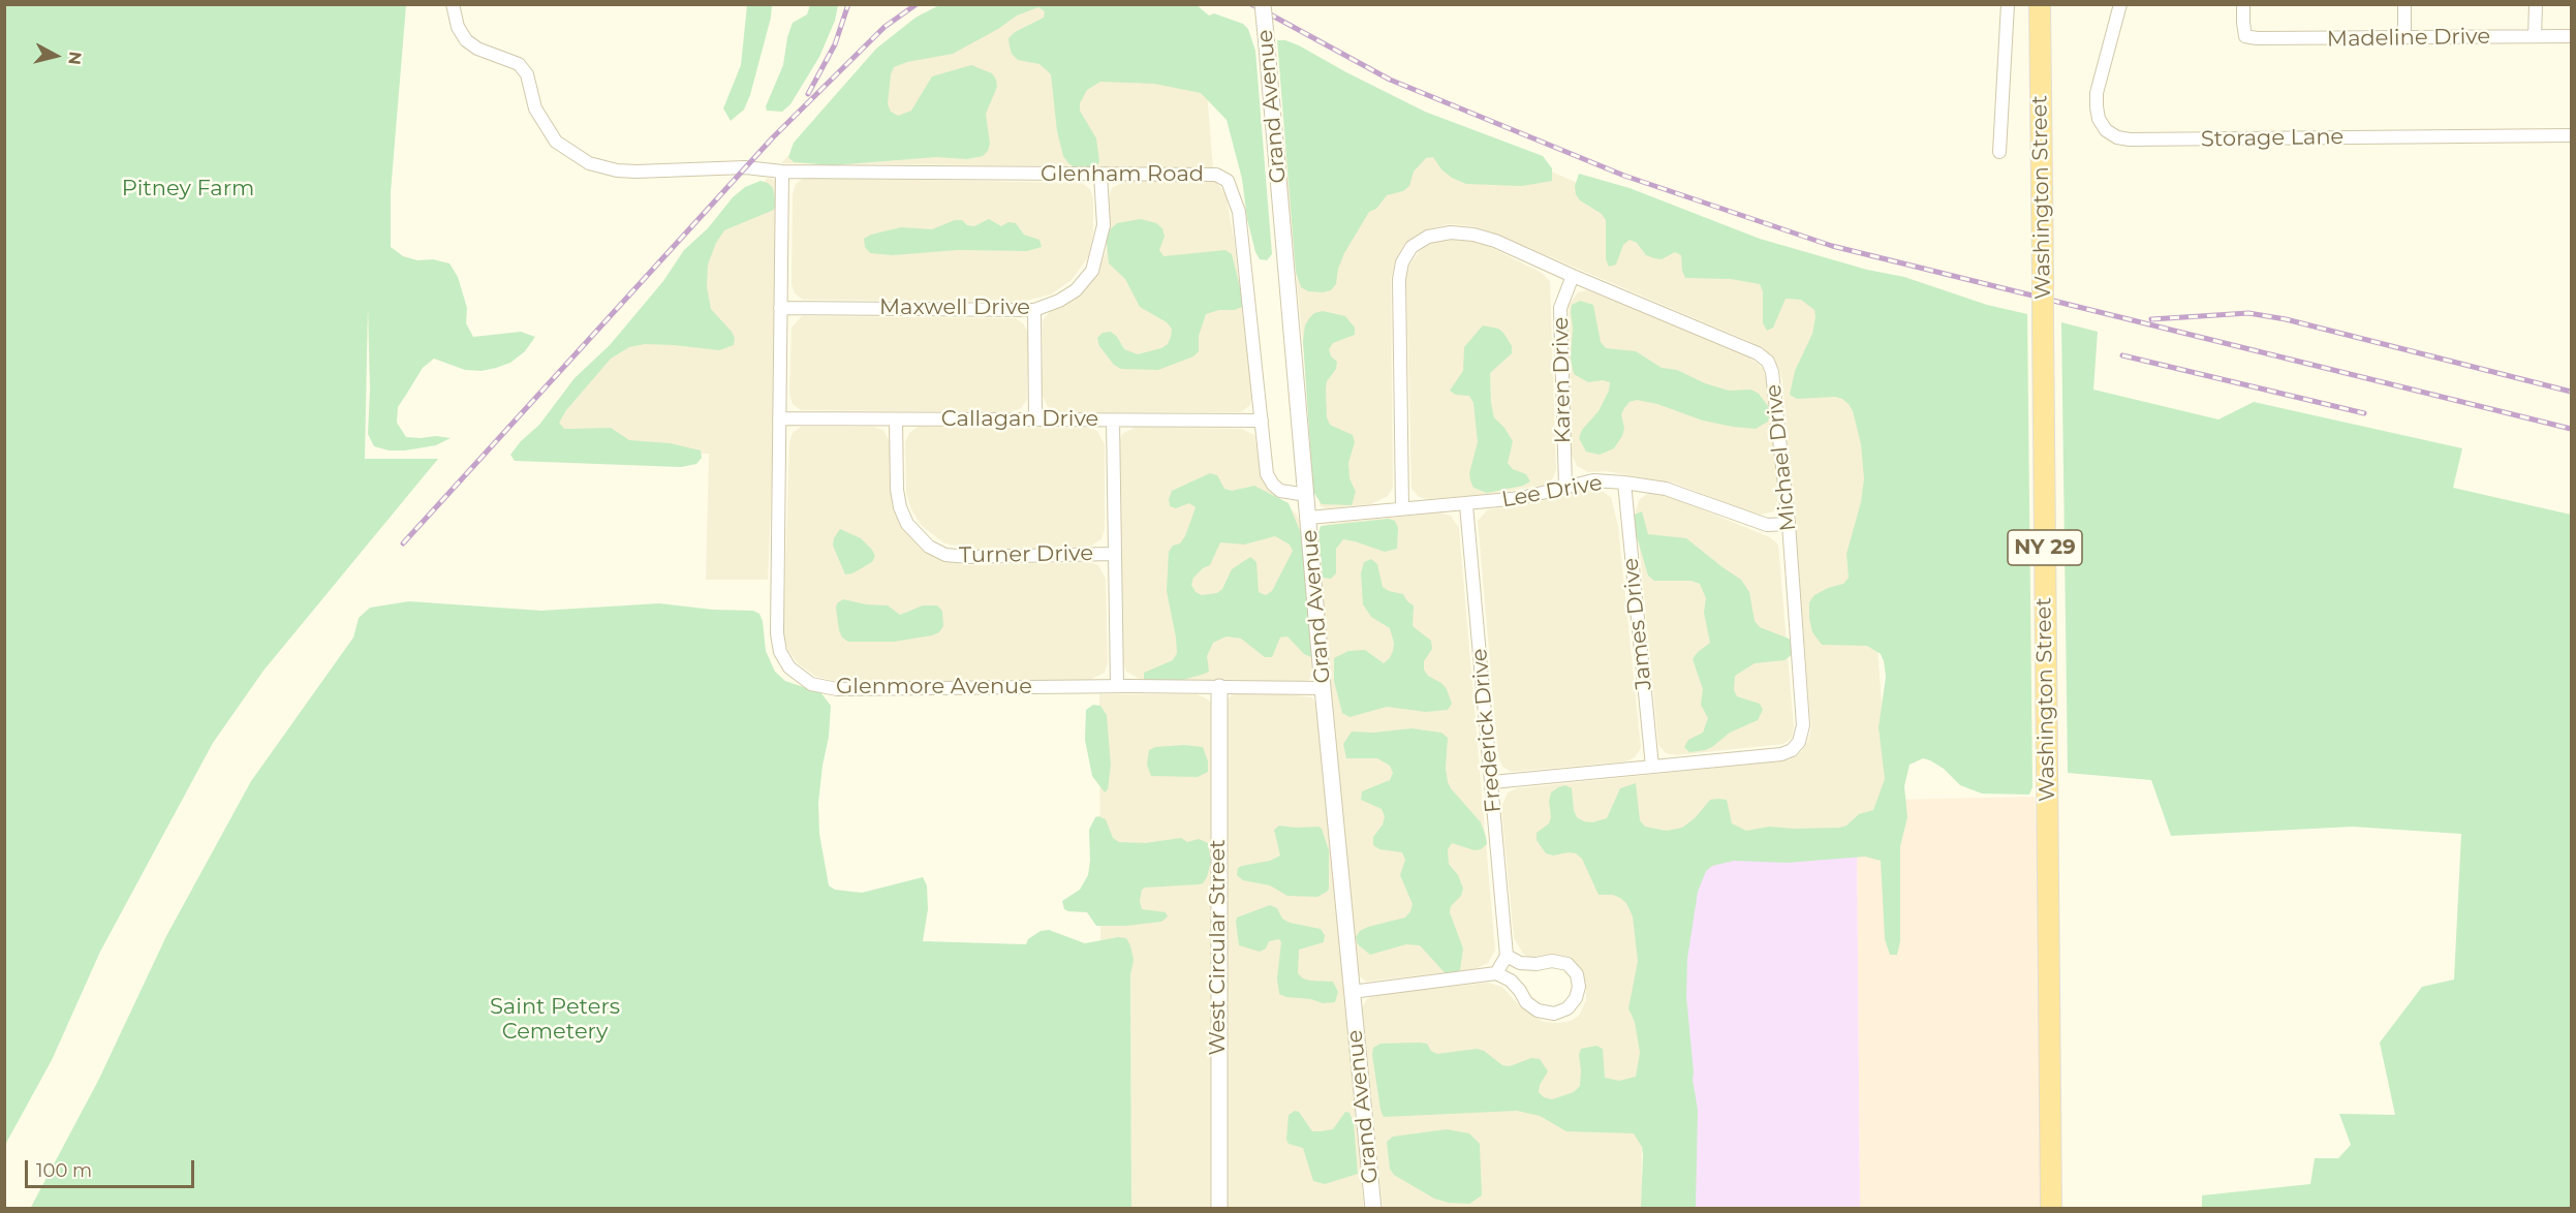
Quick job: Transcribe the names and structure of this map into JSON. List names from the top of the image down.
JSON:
{
  "streets": {
    "highway": ["Washington Street", "NY 29"],
    "street": [
      "Madeline Drive",
      "Grand Avenue",
      "Storage Lane",
      "Glenham Road",
      "Maxwell Drive",
      "Karen Drive",
      "Callagan Drive",
      "Michael Drive",
      "Lee Drive",
      "Turner Drive",
      "James Drive",
      "Glenmore Avenue",
      "Frederick Drive",
      "West Circular Street"
    ]
  },
  "crossings": [
    ["Grand Avenue", "Glenham Road"],
    ["Grand Avenue", "Lee Drive"],
    ["Grand Avenue", "Glenmore Avenue"],
    ["Glenham Road", "Maxwell Drive"],
    ["Glenham Road", "Callagan Drive"],
    ["Glenham Road", "Glenmore Avenue"],
    ["Maxwell Drive", "Glenmore Avenue"],
    ["Karen Drive", "Michael Drive"],
    ["Karen Drive", "Lee Drive"],
    ["Callagan Drive", "Turner Drive"],
    ["Callagan Drive", "Glenmore Avenue"],
    ["Michael Drive", "Lee Drive"],
    ["Michael Drive", "James Drive"],
    ["Michael Drive", "Frederick Drive"],
    ["Lee Drive", "James Drive"],
    ["Lee Drive", "Frederick Drive"],
    ["Glenmore Avenue", "West Circular Street"]
  ],
  "parks": ["Pitney Farm", "Saint Peters Cemetery"],
  "scale_bar": "100 m",
  "north": "right"
}
